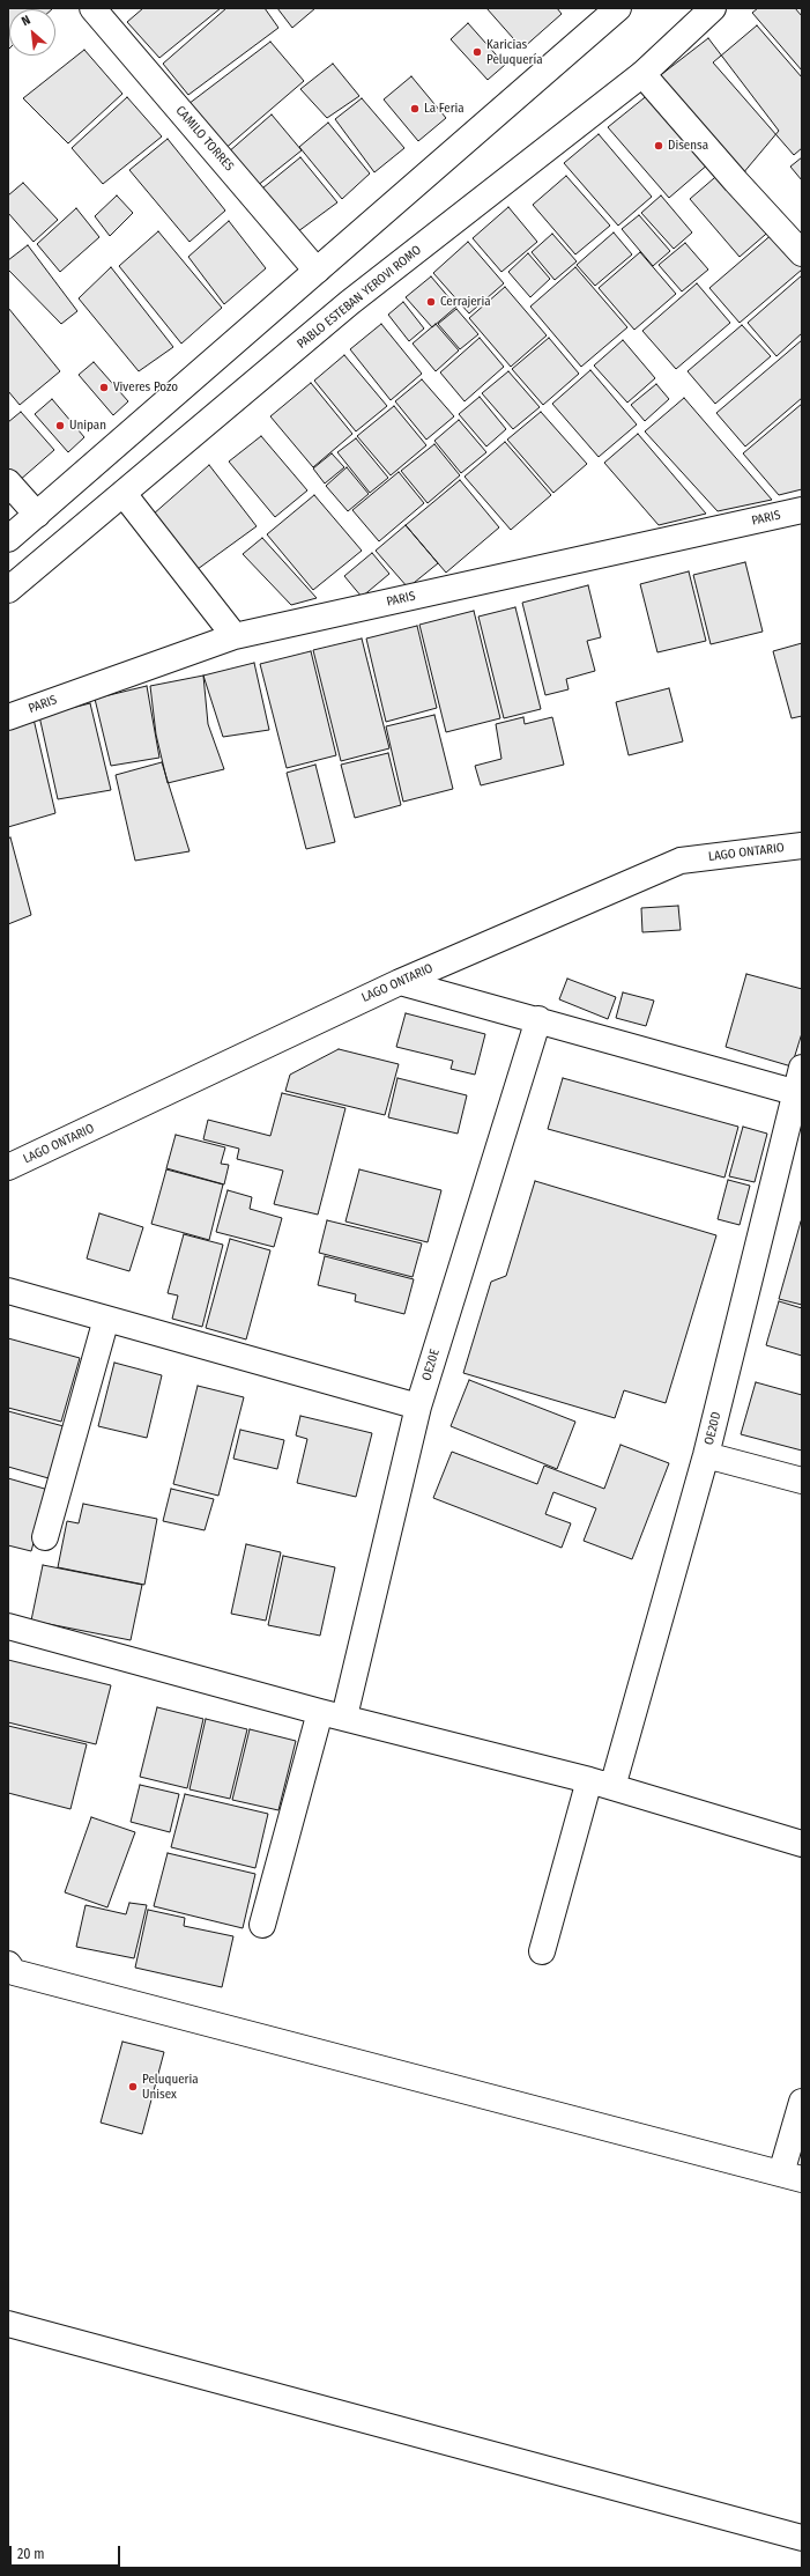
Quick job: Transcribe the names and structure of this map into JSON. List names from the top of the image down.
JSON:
{
  "streets": {
    "street": [
      "CAMILO TORRES",
      "PABLO ESTEBAN YEROVI ROMO",
      "PARIS",
      "LAGO ONTARIO",
      "OE20E",
      "OE20D"
    ]
  },
  "places": [
    "Karicias Peluquería",
    "La Feria",
    "Disensa",
    "Cerrajeria",
    "Viveres Pozo",
    "Unipan",
    "Peluqueria Unisex"
  ],
  "scale_bar": "20 m",
  "north": "top left"
}
